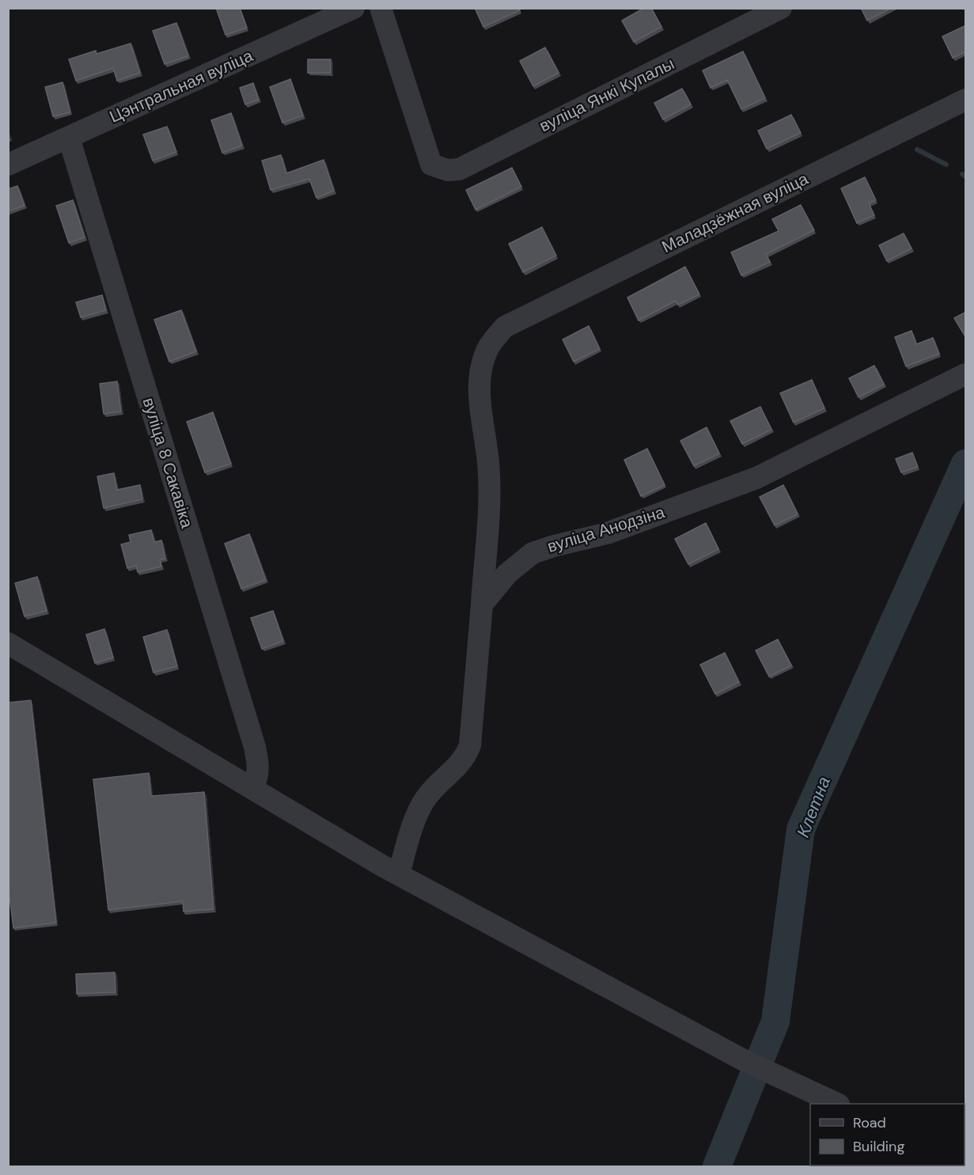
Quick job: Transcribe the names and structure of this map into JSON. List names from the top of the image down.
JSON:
{
  "streets": {
    "street": [
      "Цэнтральная вуліца",
      "вуліца Янкі Купалы",
      "Маладзёжная вуліца",
      "вуліца 8 Сакавіка",
      "вуліца Анодзіна"
    ]
  },
  "crossings": [
    ["Цэнтральная вуліца", "вуліца 8 Сакавіка"],
    ["Маладзёжная вуліца", "вуліца Анодзіна"]
  ],
  "water": ["Клетна"],
  "legend": ["Road", "Building"]
}
